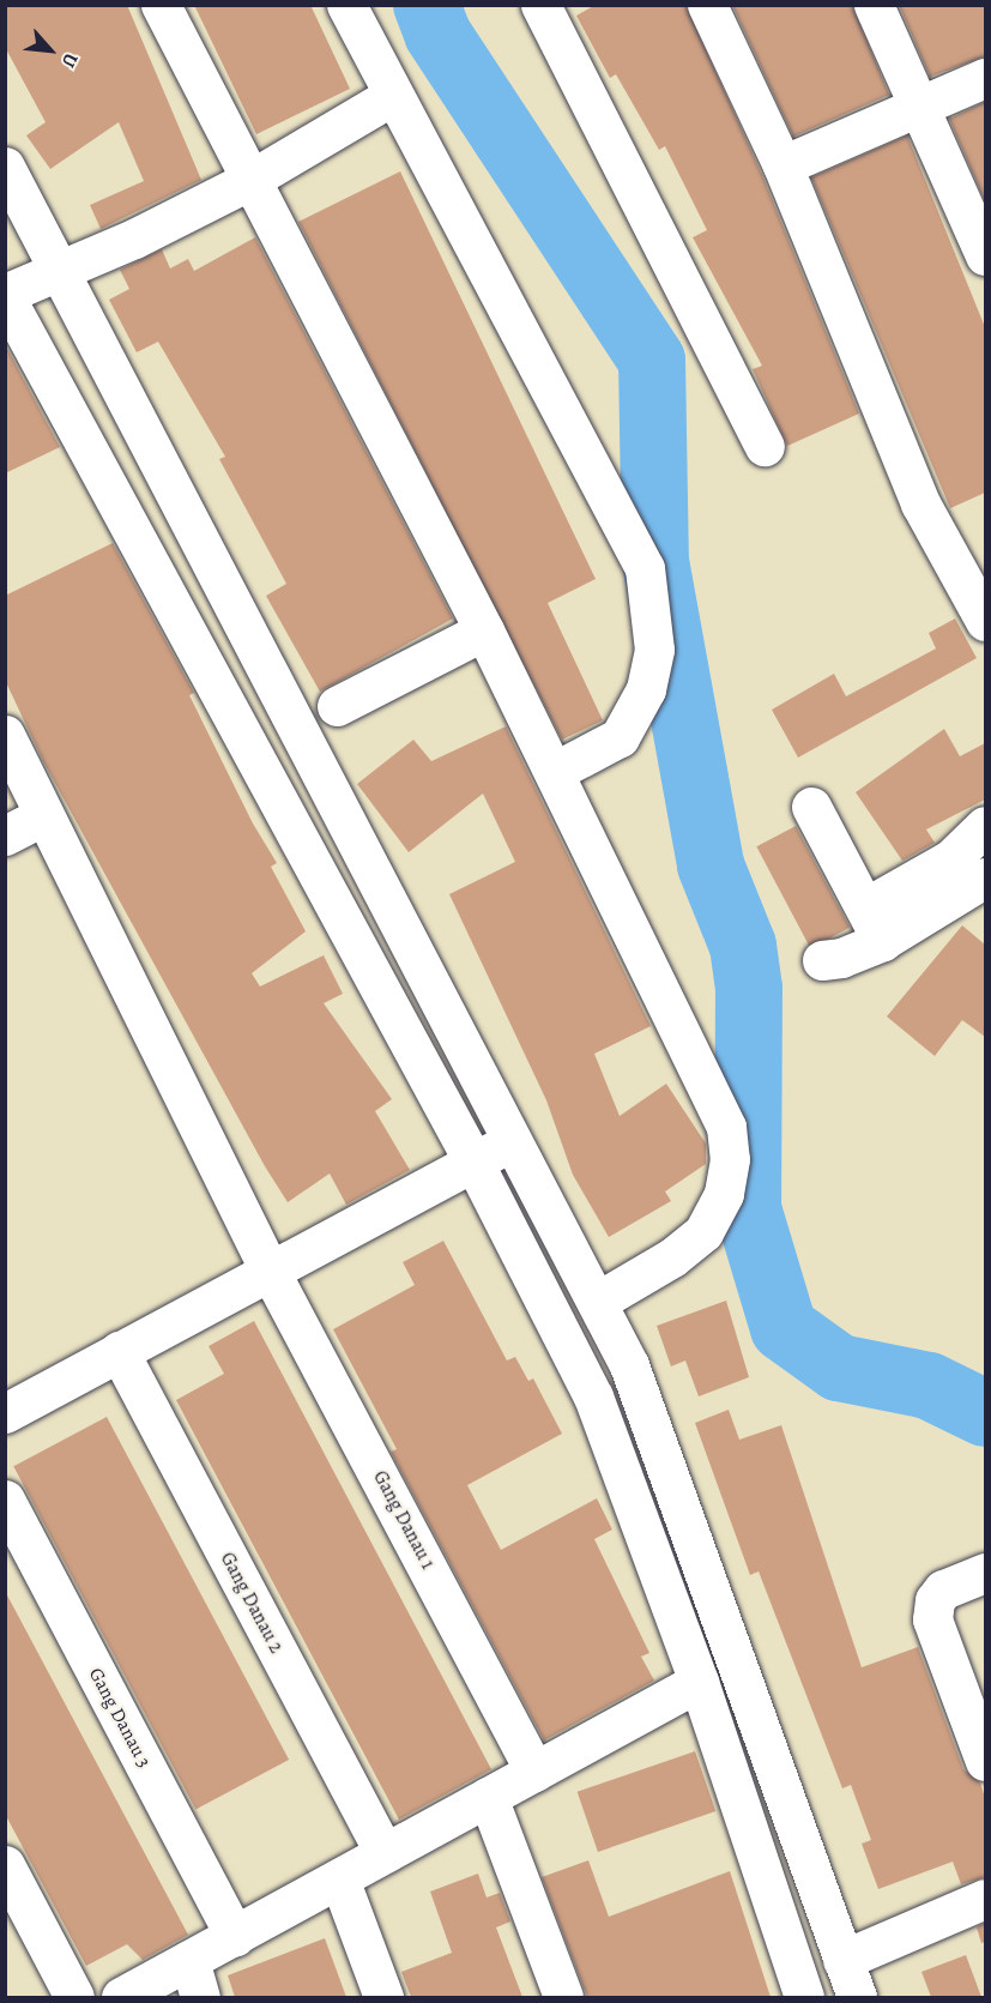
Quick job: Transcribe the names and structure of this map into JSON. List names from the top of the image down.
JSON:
{
  "streets": {
    "street": ["Gang Danau 1", "Gang Danau 2", "Gang Danau 3"]
  },
  "north": "bottom right"
}
